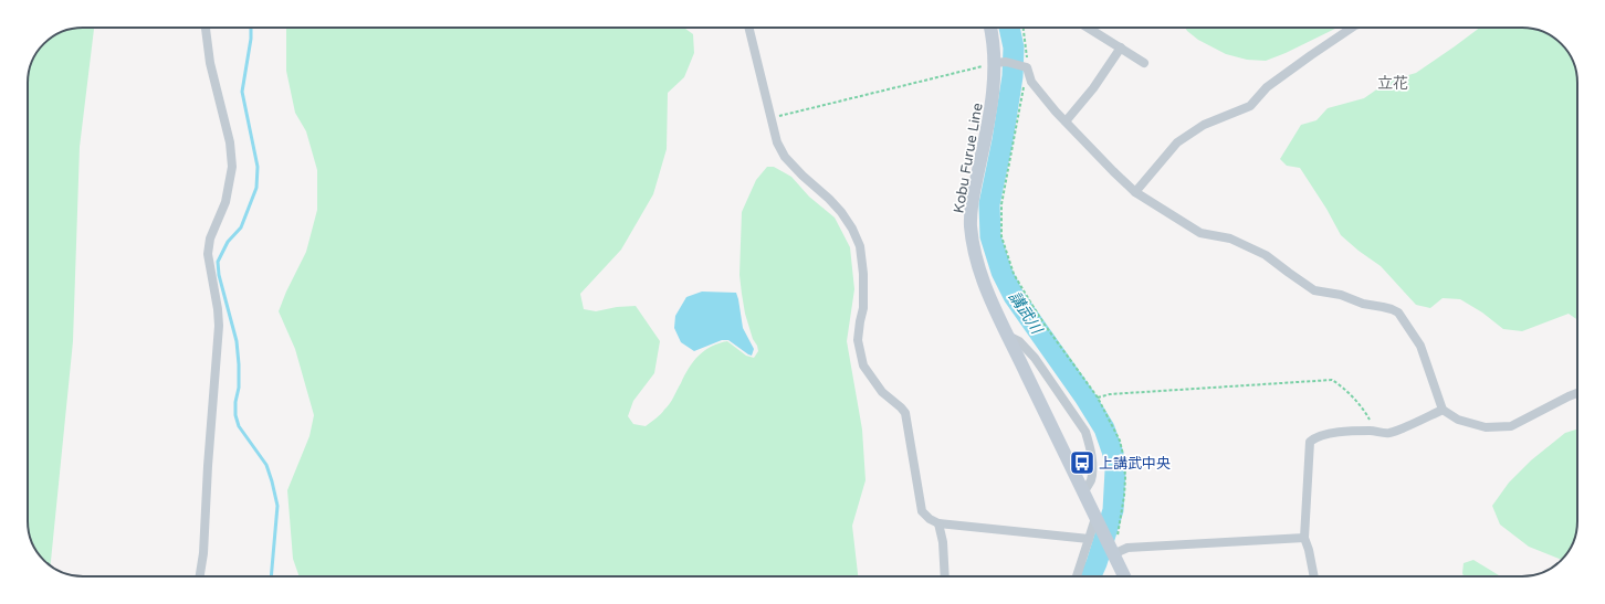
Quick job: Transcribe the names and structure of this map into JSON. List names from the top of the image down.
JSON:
{
  "streets": {
    "main road": ["Kobu Furue Line"]
  },
  "districts": ["立花"],
  "water": ["講武川"],
  "places": {
    "bus stop": ["上講武中央"]
  }
}
